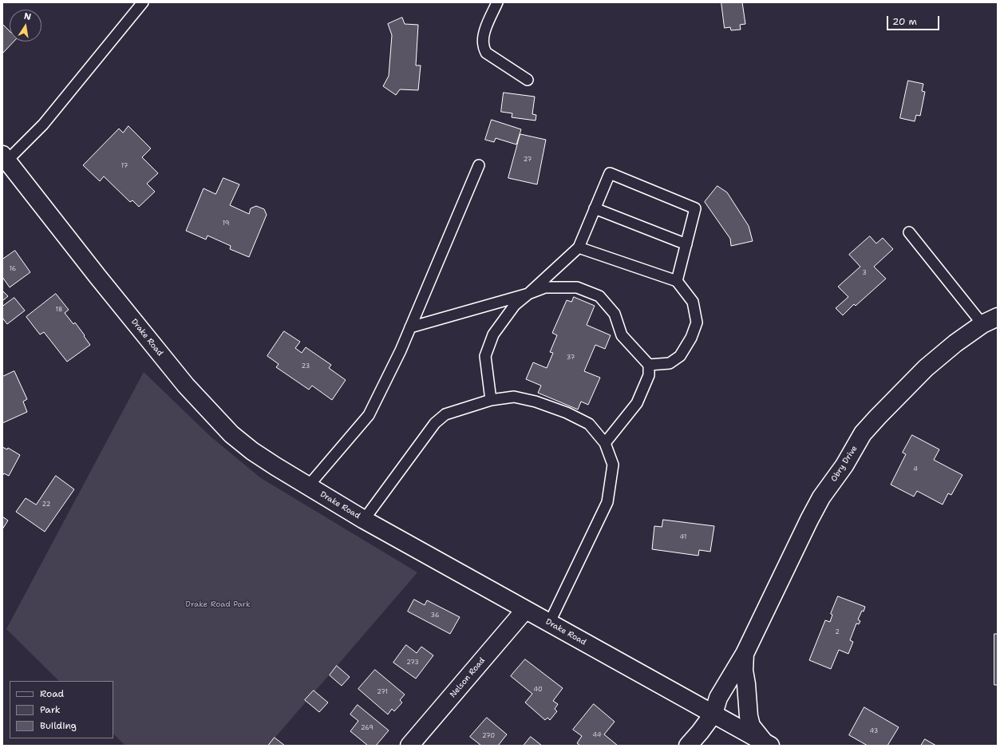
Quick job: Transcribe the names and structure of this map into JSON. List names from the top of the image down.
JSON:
{
  "streets": {
    "street": ["Drake Road", "Obry Drive", "Nelson Road"]
  },
  "crossings": [
    ["Drake Road", "Obry Drive"],
    ["Drake Road", "Nelson Road"]
  ],
  "parks": ["Drake Road Park"],
  "house_numbers": [
    "27",
    "17",
    "19",
    "16",
    "3",
    "18",
    "37",
    "23",
    "4",
    "22",
    "41",
    "36",
    "2",
    "273",
    "40",
    "271",
    "269",
    "43",
    "44",
    "270"
  ],
  "legend": ["Road", "Park", "Building"],
  "scale_bar": "20 m",
  "north": "top"
}
